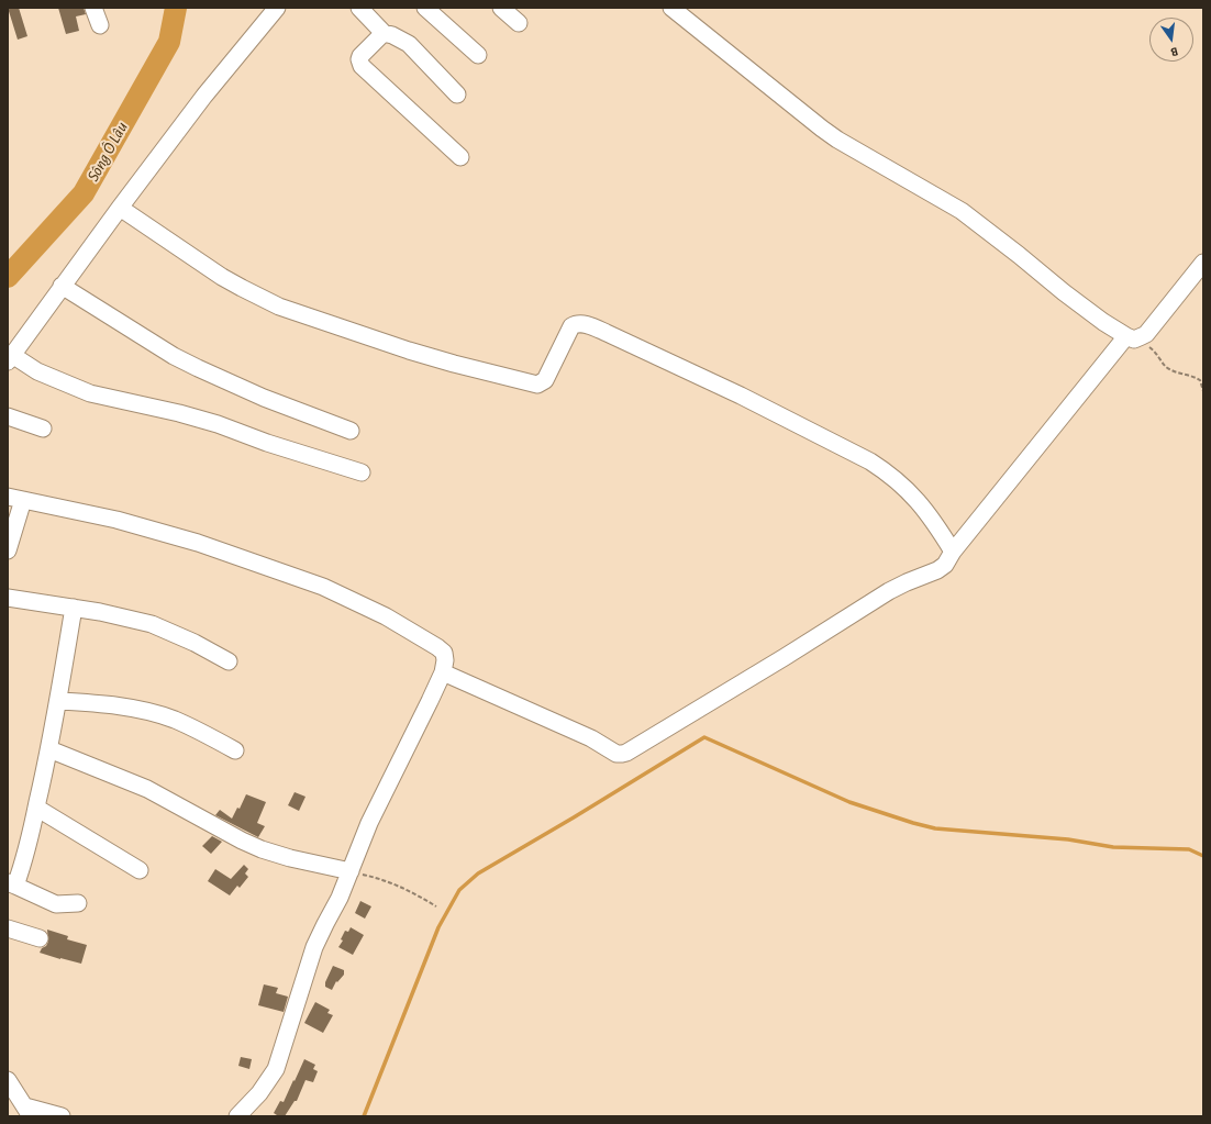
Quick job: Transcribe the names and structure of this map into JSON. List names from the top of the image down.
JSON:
{
  "water": ["Sông Ô Lâu"],
  "north": "bottom"
}
